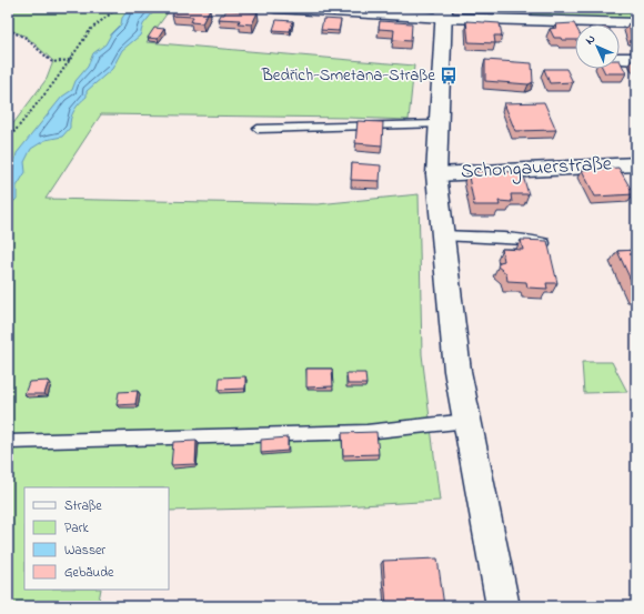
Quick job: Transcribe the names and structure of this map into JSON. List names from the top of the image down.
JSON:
{
  "streets": {
    "street": ["Schongauerstraße"]
  },
  "places": {
    "bus stop": ["Bedřich-Smetana-Straße"]
  },
  "legend": [
    "Straße",
    "Park",
    "Wasser",
    "Gebäude"
  ],
  "north": "top left"
}
